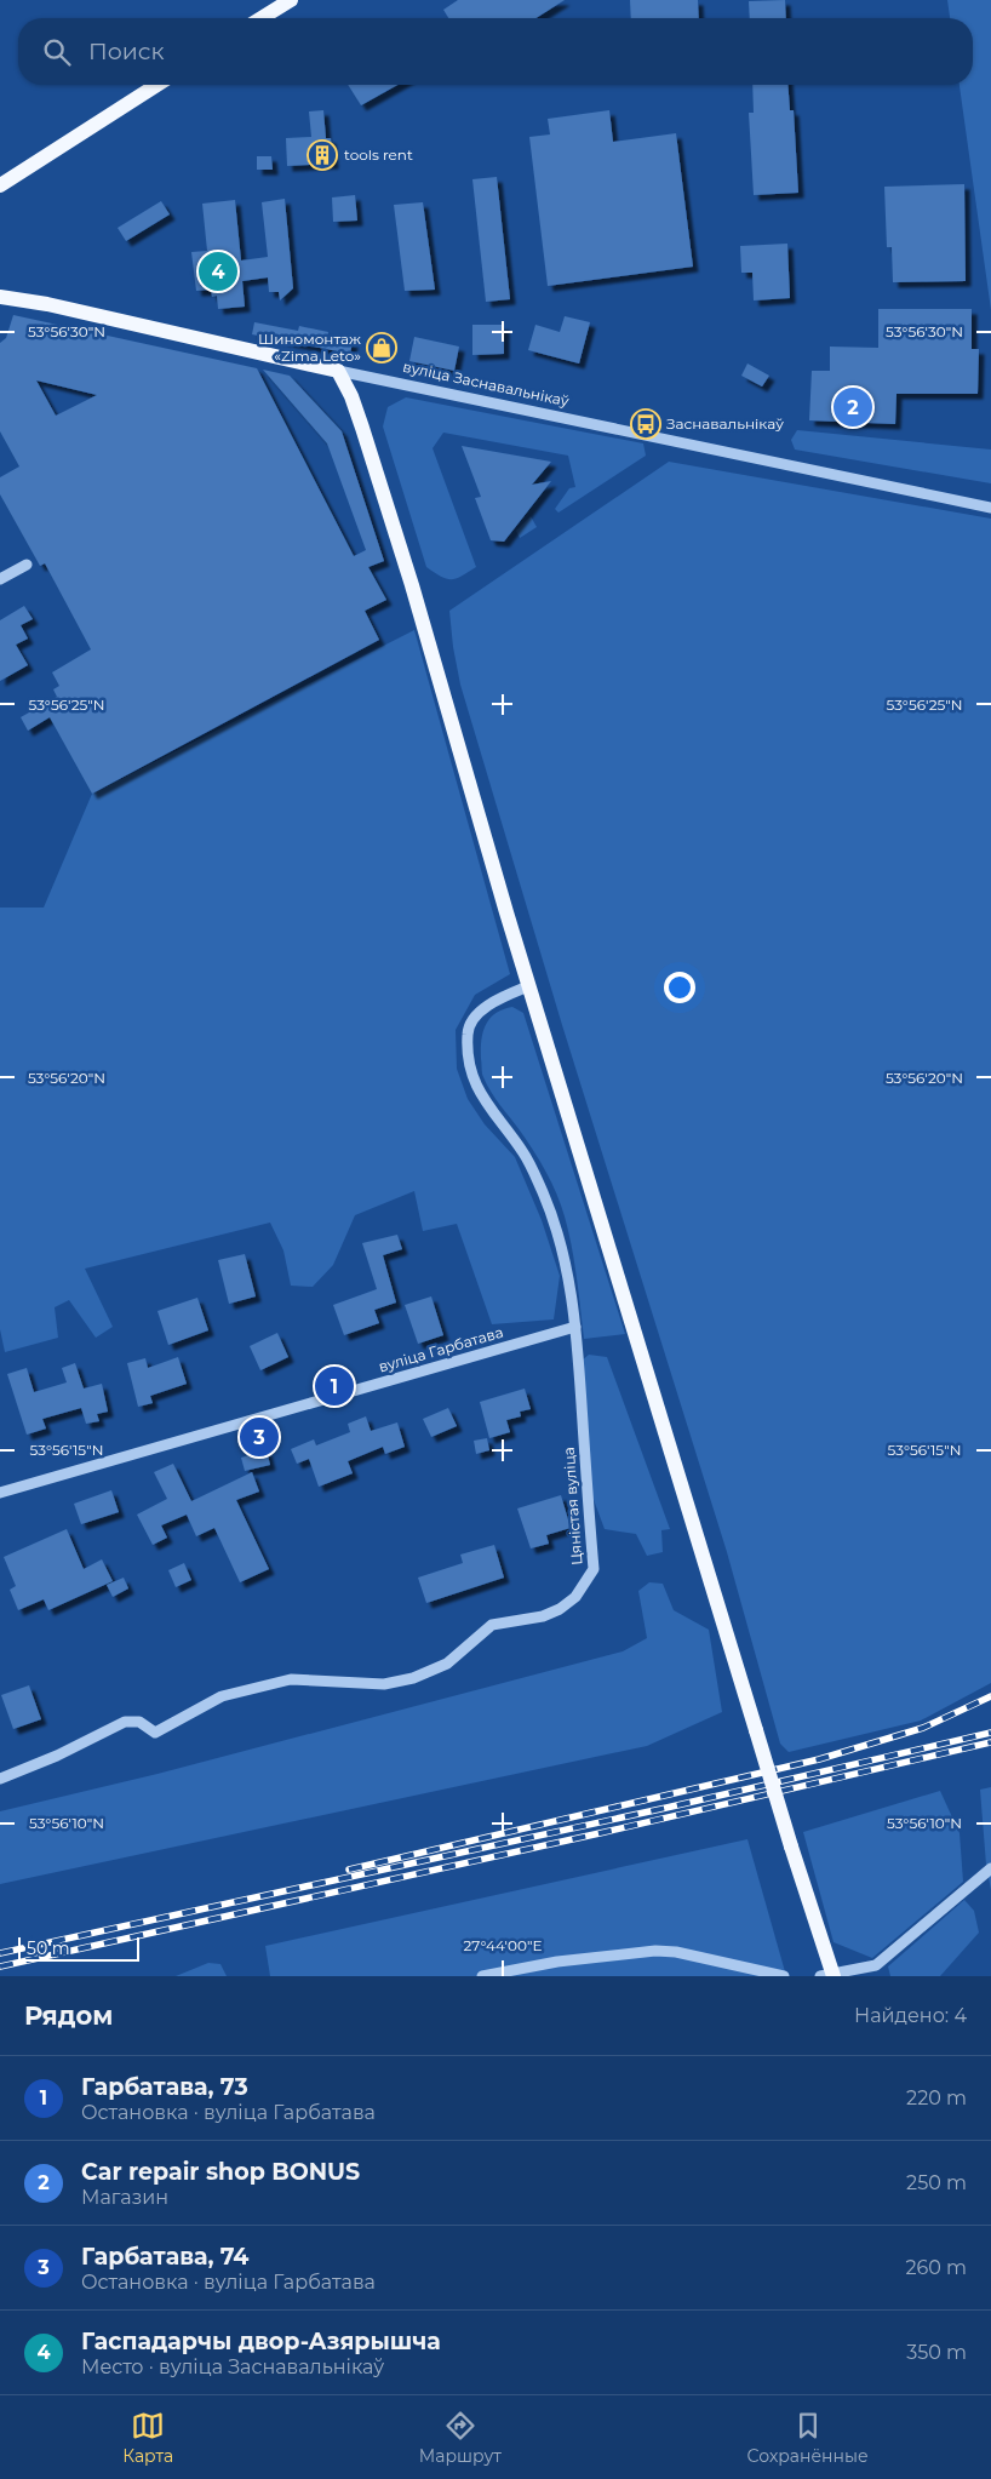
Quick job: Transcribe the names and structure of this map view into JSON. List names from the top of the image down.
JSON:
{
  "streets": {
    "main road": ["вуліца Заснавальнікаў"],
    "street": ["вуліца Гарбатава", "Цяністая вуліца"]
  },
  "crossings": [
    ["вуліца Гарбатава", "Цяністая вуліца"]
  ],
  "places": {
    "building": ["tools rent"],
    "shop": ["Шиномонтаж «Zima Leto»"],
    "bus stop": ["Заснавальнікаў"]
  },
  "scale_bar": "50 m",
  "page": {
    "search": "Поиск",
    "pins": [
      "4",
      "2",
      "1",
      "3"
    ],
    "scale": "50 m",
    "heading": ["Рядом", "Найдено: 4"],
    "list": [
      {
        "mark": "1",
        "name": "Гарбатава, 73",
        "note": "Остановка · вуліца Гарбатава",
        "value": "220 m"
      },
      {
        "mark": "2",
        "name": "Car repair shop BONUS",
        "note": "Магазин",
        "value": "250 m"
      },
      {
        "mark": "3",
        "name": "Гарбатава, 74",
        "note": "Остановка · вуліца Гарбатава",
        "value": "260 m"
      },
      {
        "mark": "4",
        "name": "Гаспадарчы двор-Азярышча",
        "note": "Место · вуліца Заснавальнікаў",
        "value": "350 m"
      }
    ],
    "nav": ["Карта", "Маршрут", "Сохранённые"]
  },
  "coordinates": [
    "53°56'30\"N",
    "53°56'25\"N",
    "53°56'20\"N",
    "53°56'15\"N",
    "53°56'10\"N",
    "27°44'00\"E"
  ]
}
